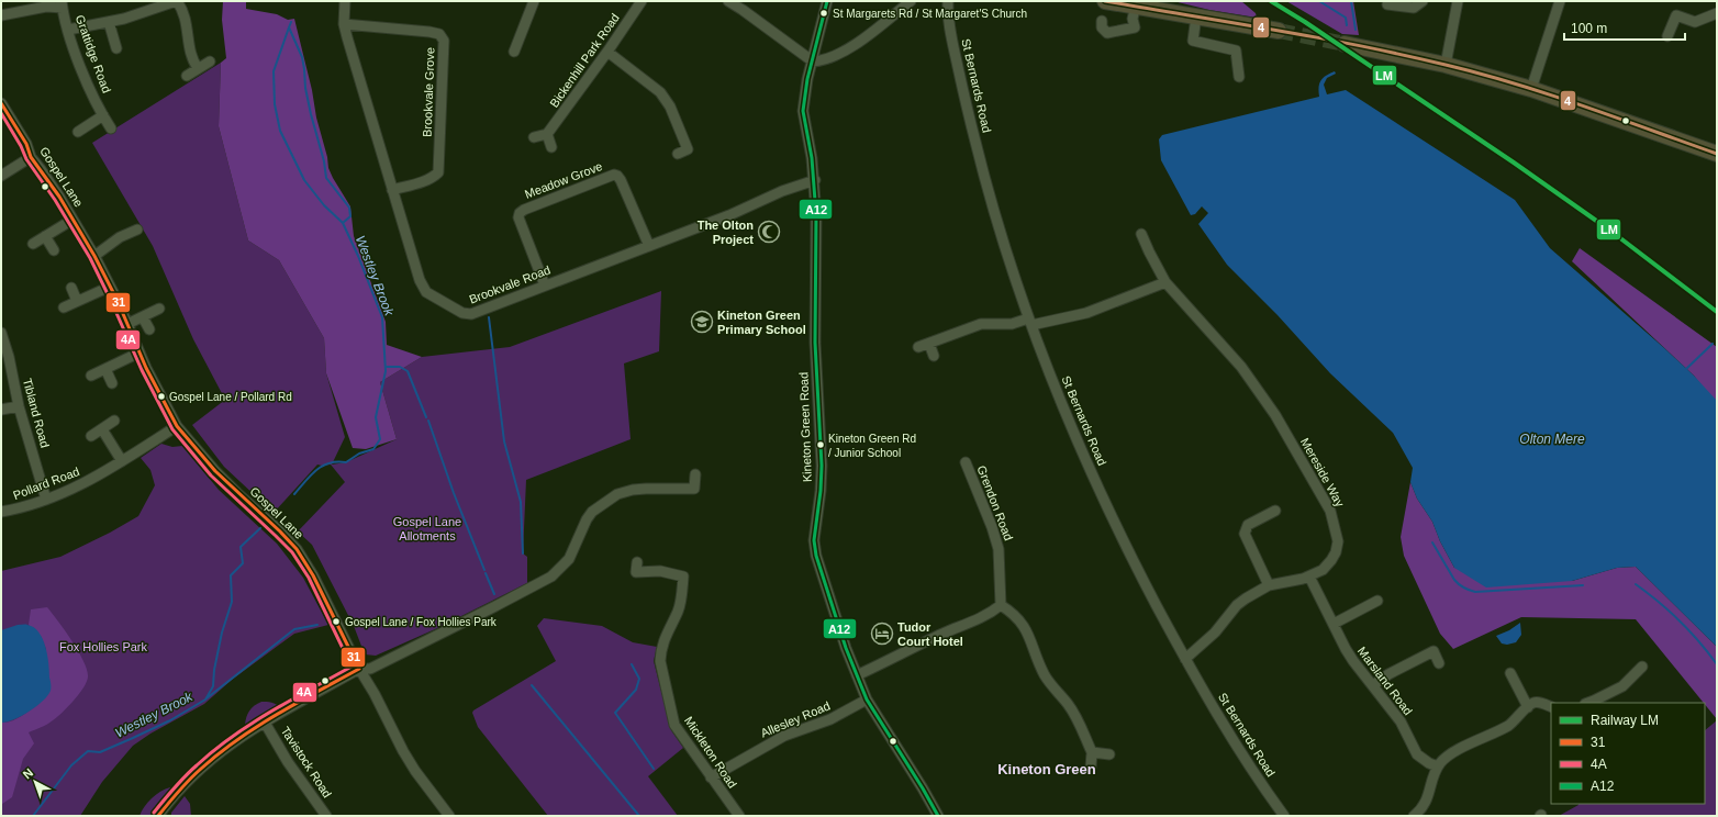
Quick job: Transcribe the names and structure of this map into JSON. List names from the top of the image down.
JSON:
{
  "streets": {
    "street": [
      "Grattidge Road",
      "Bickenhill Park Road",
      "St Bernards Road",
      "Brookvale Grove",
      "Gospel Lane",
      "Meadow Grove",
      "Brookvale Road",
      "Tibland Road",
      "Kineton Green Road",
      "Mereside Way",
      "Pollard Road",
      "Grendon Road",
      "Marsland Road",
      "Allesley Road",
      "Mickleton Road",
      "Tavistock Road"
    ]
  },
  "crossings": [
    ["St Bernards Road", "Mereside Way"],
    ["Brookvale Grove", "Brookvale Road"],
    ["Gospel Lane", "Pollard Road"],
    ["Meadow Grove", "Brookvale Road"],
    ["Brookvale Road", "Kineton Green Road"],
    ["Tibland Road", "Pollard Road"],
    ["Kineton Green Road", "Allesley Road"],
    ["Mereside Way", "Marsland Road"],
    ["Allesley Road", "Mickleton Road"]
  ],
  "districts": ["Kineton Green"],
  "water": ["Westley Brook", "Olton Mere"],
  "parks": ["Gospel Lane Allotments", "Fox Hollies Park"],
  "places": {
    "other": [
      "St Margarets Rd / St Margaret'S Church",
      "Gospel Lane / Pollard Rd",
      "Kineton Green Rd / Junior School",
      "Gospel Lane / Fox Hollies Park"
    ],
    "mosque": ["The Olton Project"],
    "school or university": ["Kineton Green Primary School"],
    "hotel": ["Tudor Court Hotel"]
  },
  "lines": [
    "rail line LM",
    "transit line A12",
    "transit line 4",
    "transit line 31",
    "transit line 4A"
  ],
  "legend": [
    "Railway LM",
    "31",
    "4A",
    "A12"
  ],
  "scale_bar": "100 m",
  "north": "top left"
}
